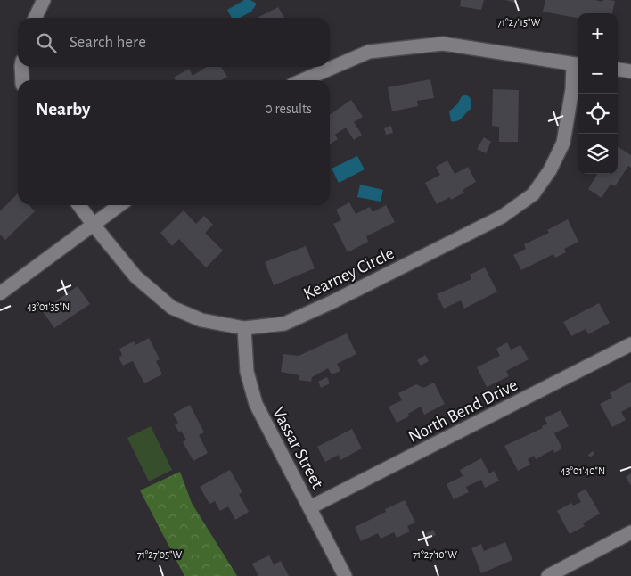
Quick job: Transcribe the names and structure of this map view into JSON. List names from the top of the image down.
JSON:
{
  "streets": {
    "street": ["Kearney Circle", "North Bend Drive", "Vassar Street"]
  },
  "crossings": [
    ["Kearney Circle", "Vassar Street"],
    ["North Bend Drive", "Vassar Street"]
  ],
  "page": {
    "map_buttons": ["+", "−"],
    "search": "Search here",
    "heading": ["Nearby", "0 results"]
  },
  "coordinates": [
    "71°27'15\"W",
    "43°01'35\"N",
    "43°01'40\"N",
    "71°27'05\"W",
    "71°27'10\"W"
  ]
}
